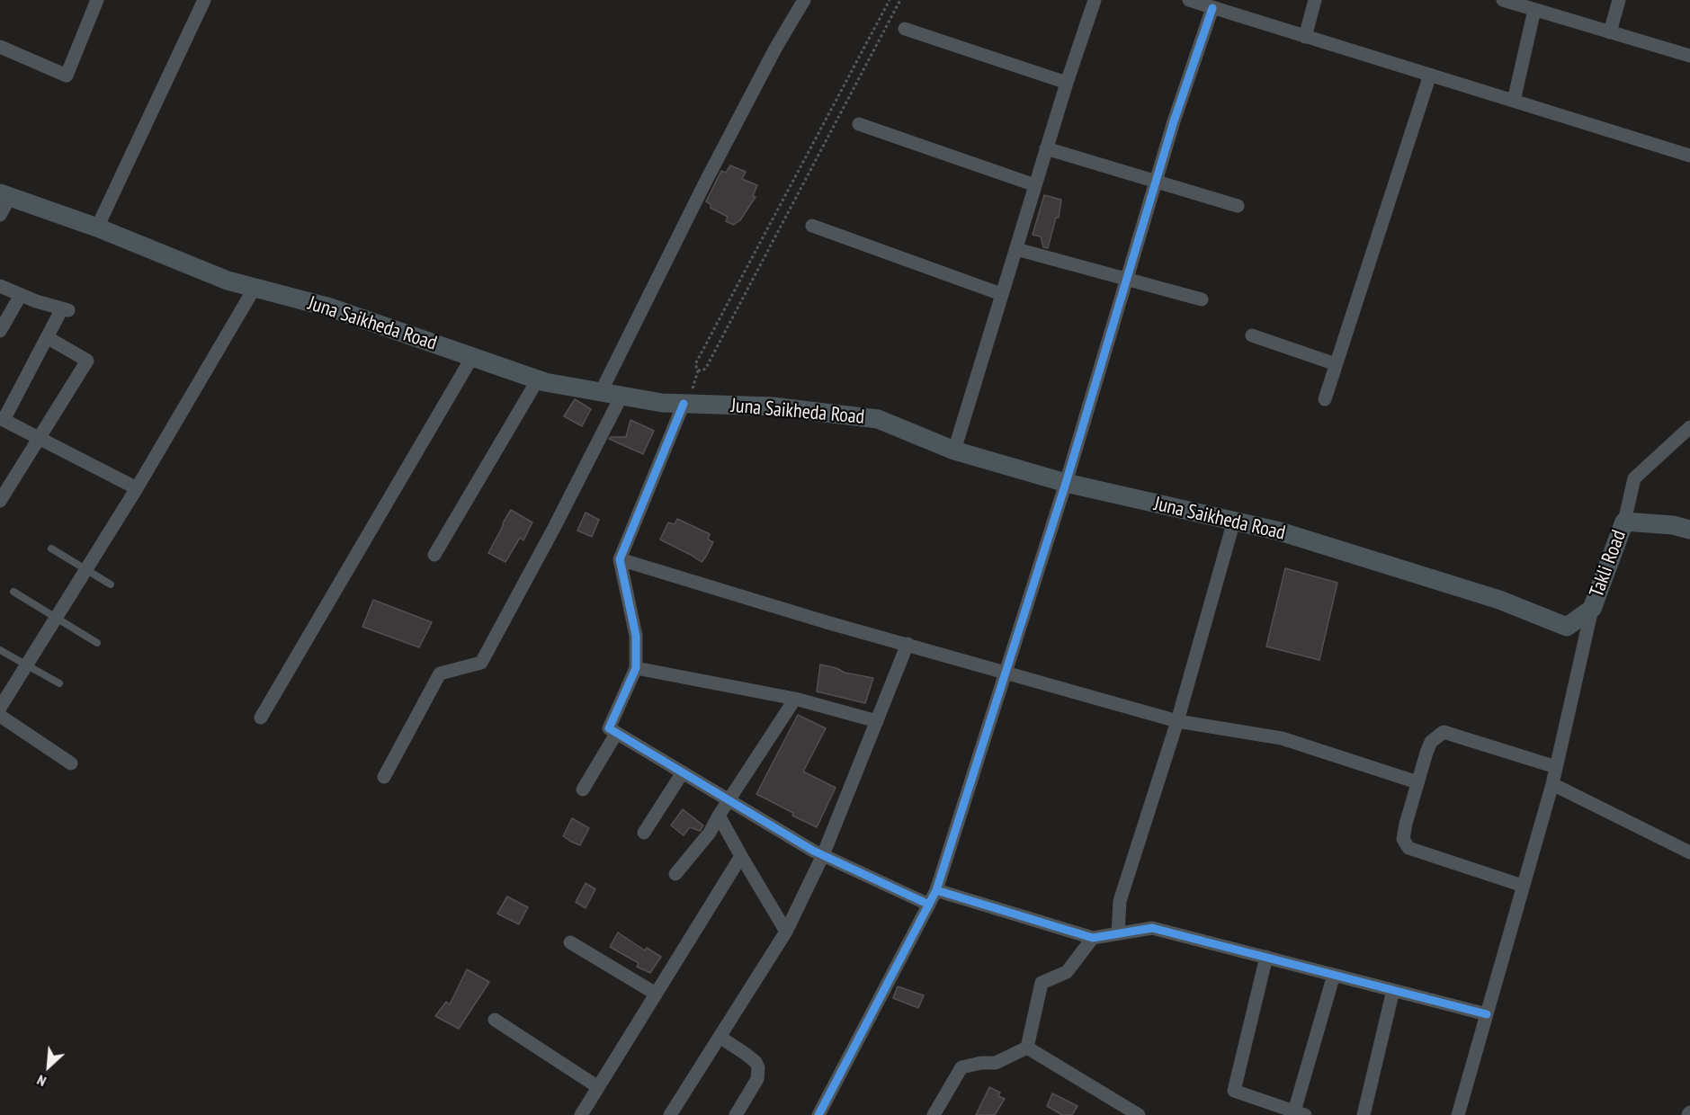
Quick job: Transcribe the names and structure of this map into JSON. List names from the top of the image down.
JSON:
{
  "streets": {
    "main road": ["Juna Saikheda Road", "Takli Road"]
  },
  "crossings": [
    ["Juna Saikheda Road", "Takli Road"]
  ],
  "north": "bottom left"
}
